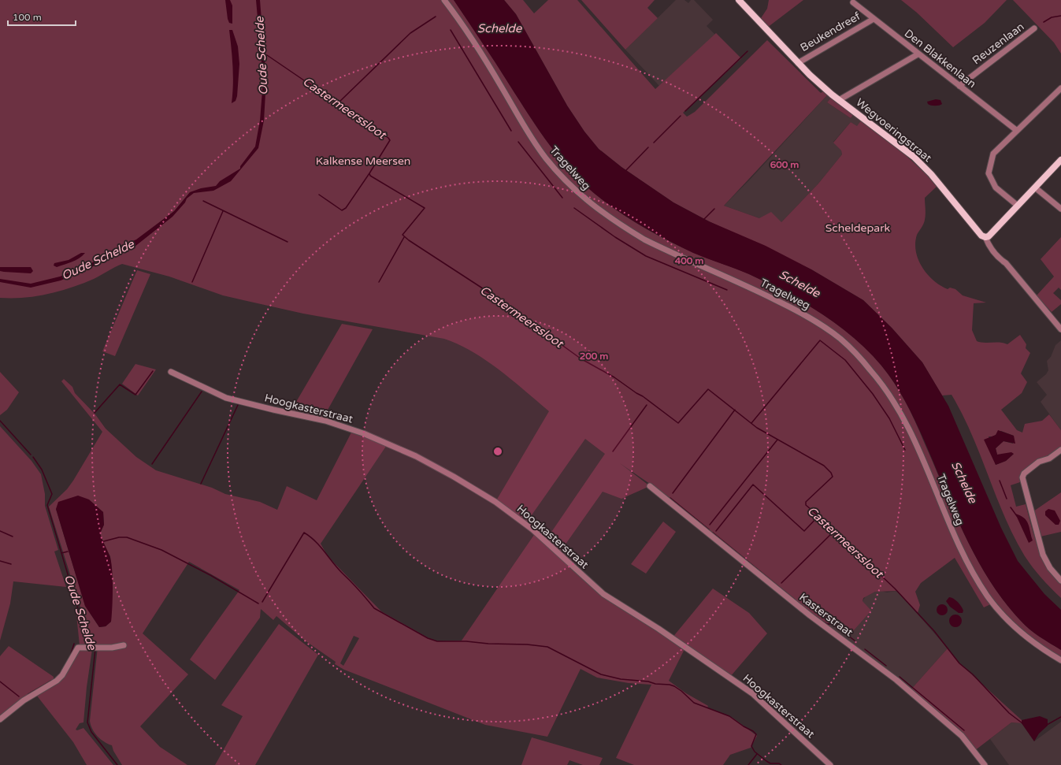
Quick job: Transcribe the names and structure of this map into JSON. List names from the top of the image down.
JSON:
{
  "streets": {
    "main road": ["Wegvoeringstraat"],
    "street": [
      "Beukendreef",
      "Reuzenlaan",
      "Den Blakkenlaan",
      "Tragelweg",
      "Hoogkasterstraat",
      "Kasterstraat"
    ]
  },
  "crossings": [
    ["Beukendreef", "Den Blakkenlaan"],
    ["Beukendreef", "Wegvoeringstraat"],
    ["Reuzenlaan", "Den Blakkenlaan"]
  ],
  "water": ["Schelde", "Oude Schelde", "Castermeerssloot"],
  "parks": ["Kalkense Meersen", "Scheldepark"],
  "scale_bar": "100 m",
  "rings": ["600 m", "400 m", "200 m"]
}
